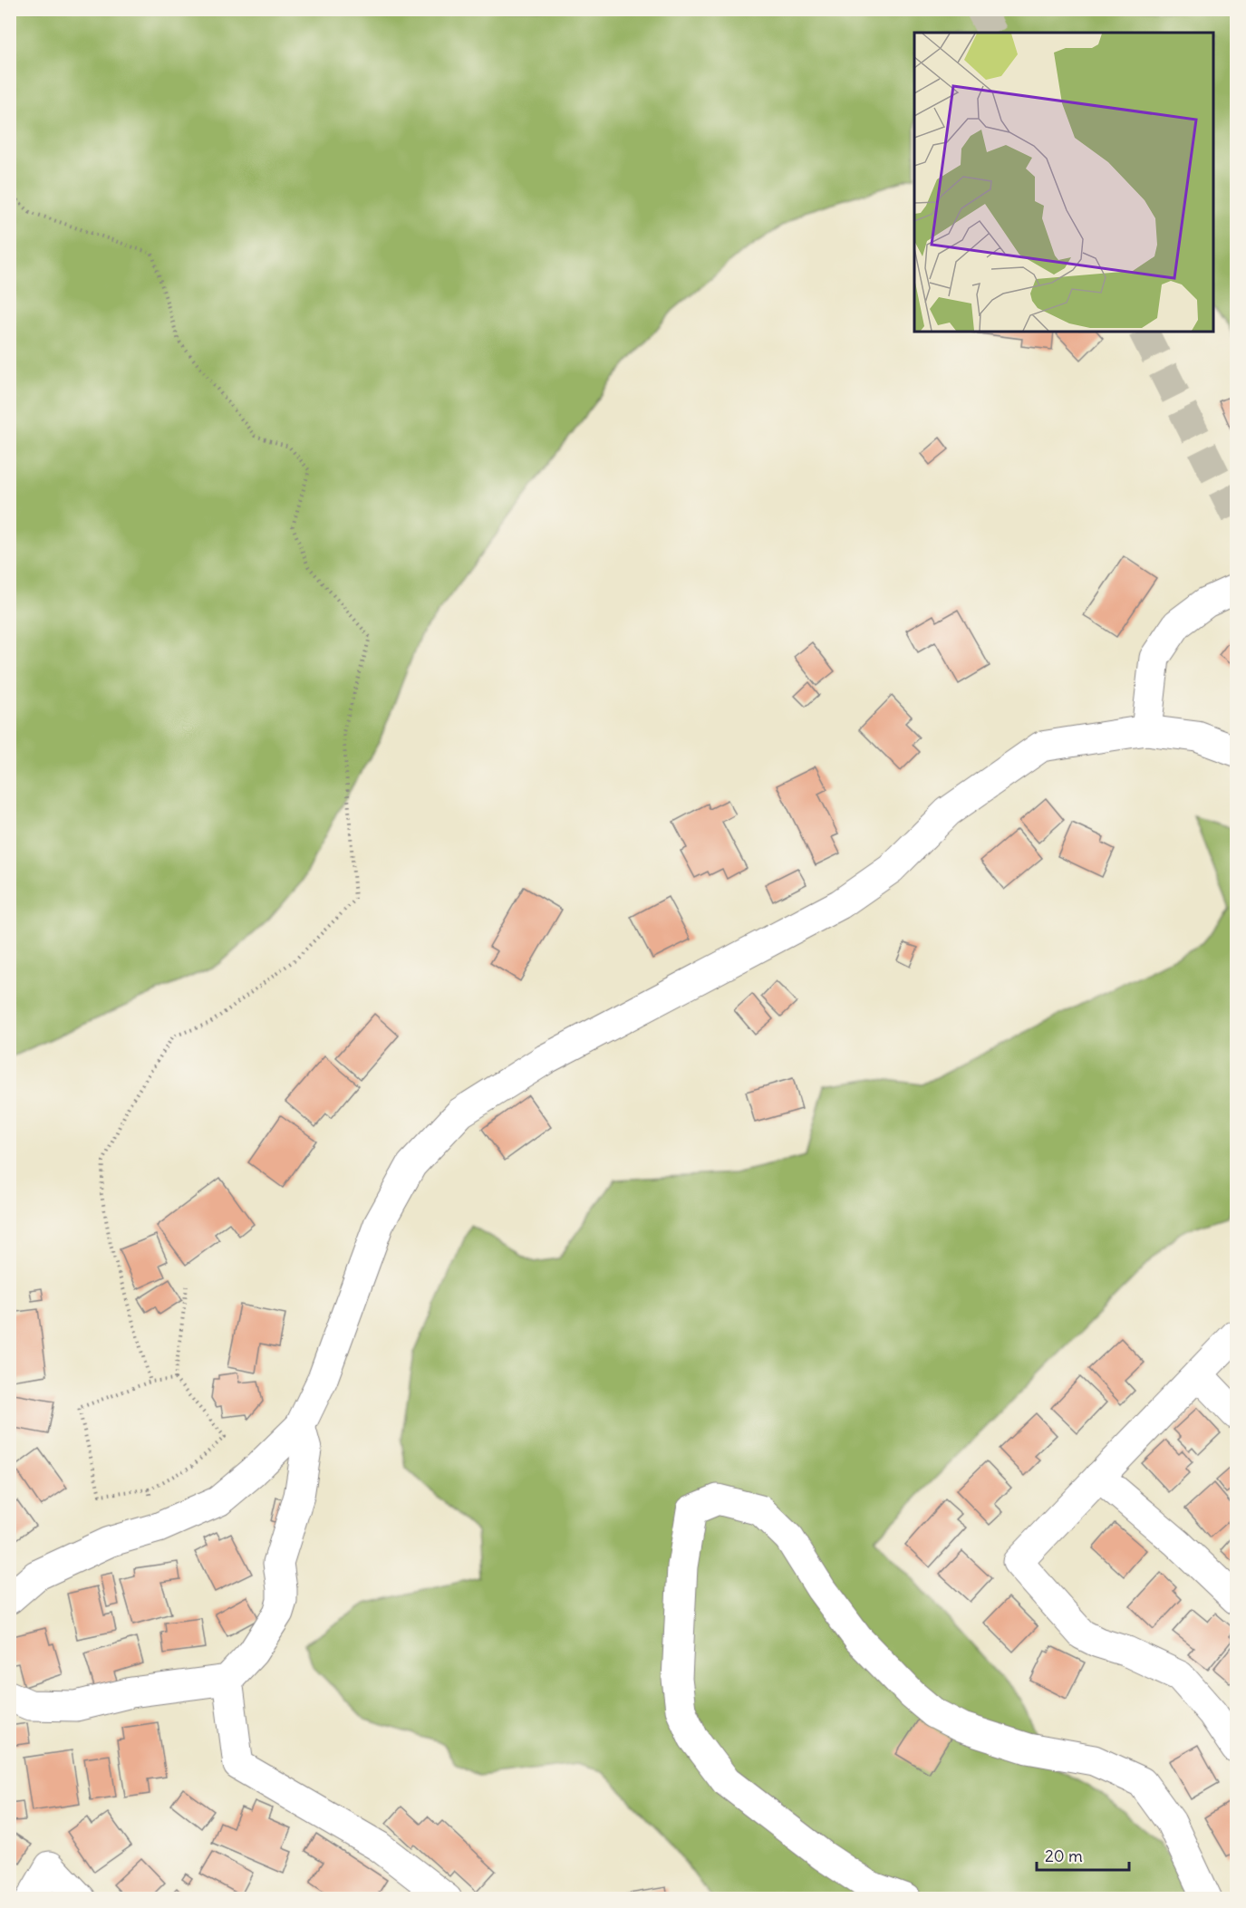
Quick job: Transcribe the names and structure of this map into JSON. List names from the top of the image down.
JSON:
{
  "scale_bar": "20 m"
}
